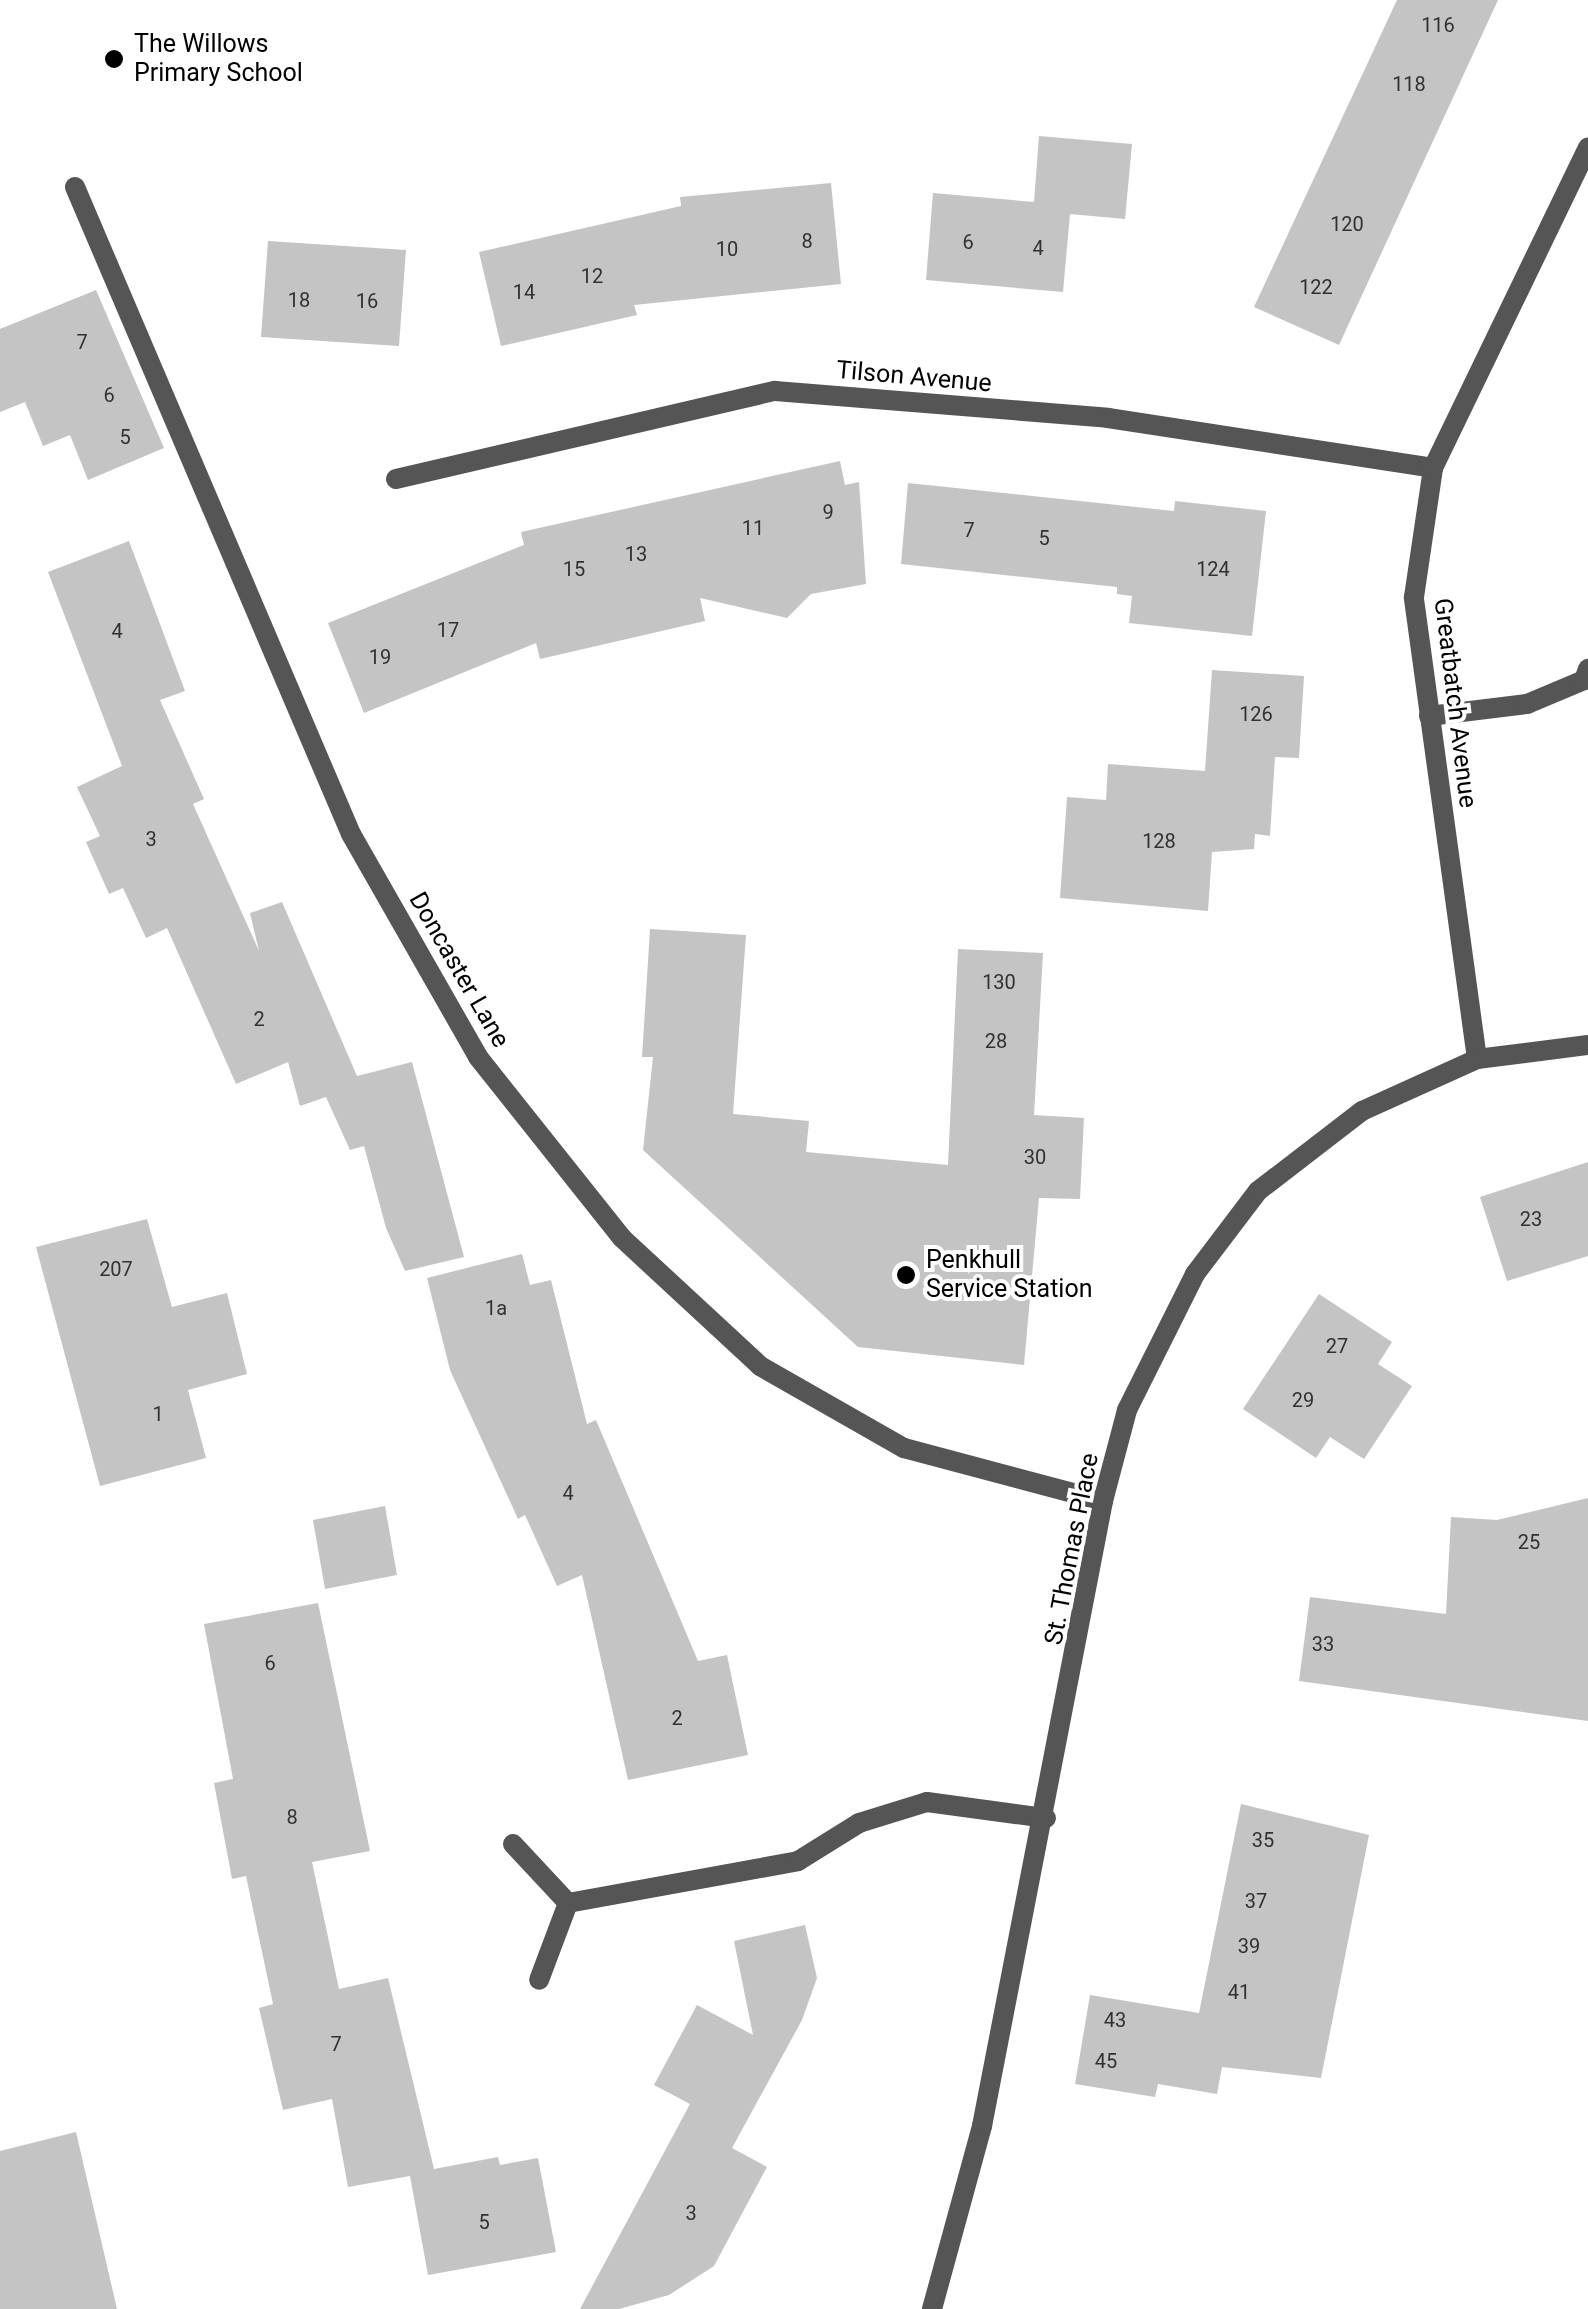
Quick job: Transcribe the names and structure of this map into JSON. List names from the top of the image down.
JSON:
{
  "streets": {
    "street": [
      "Tilson Avenue",
      "Greatbatch Avenue",
      "Doncaster Lane",
      "St. Thomas Place"
    ]
  },
  "crossings": [
    ["Tilson Avenue", "Greatbatch Avenue"],
    ["Greatbatch Avenue", "St. Thomas Place"],
    ["Doncaster Lane", "St. Thomas Place"]
  ],
  "places": ["The Willows Primary School", "Penkhull Service Station"],
  "house_numbers": [
    "116",
    "118",
    "120",
    "8",
    "6",
    "4",
    "10",
    "12",
    "122",
    "14",
    "18",
    "16",
    "7",
    "6",
    "5",
    "9",
    "11",
    "7",
    "5",
    "13",
    "15",
    "124",
    "17",
    "4",
    "19",
    "126",
    "3",
    "128",
    "130",
    "2",
    "28",
    "30",
    "23",
    "207",
    "1a",
    "27",
    "29",
    "1",
    "4",
    "25",
    "33",
    "6",
    "2",
    "8",
    "35",
    "37",
    "39",
    "41",
    "43",
    "7",
    "45",
    "3",
    "5"
  ]
}
